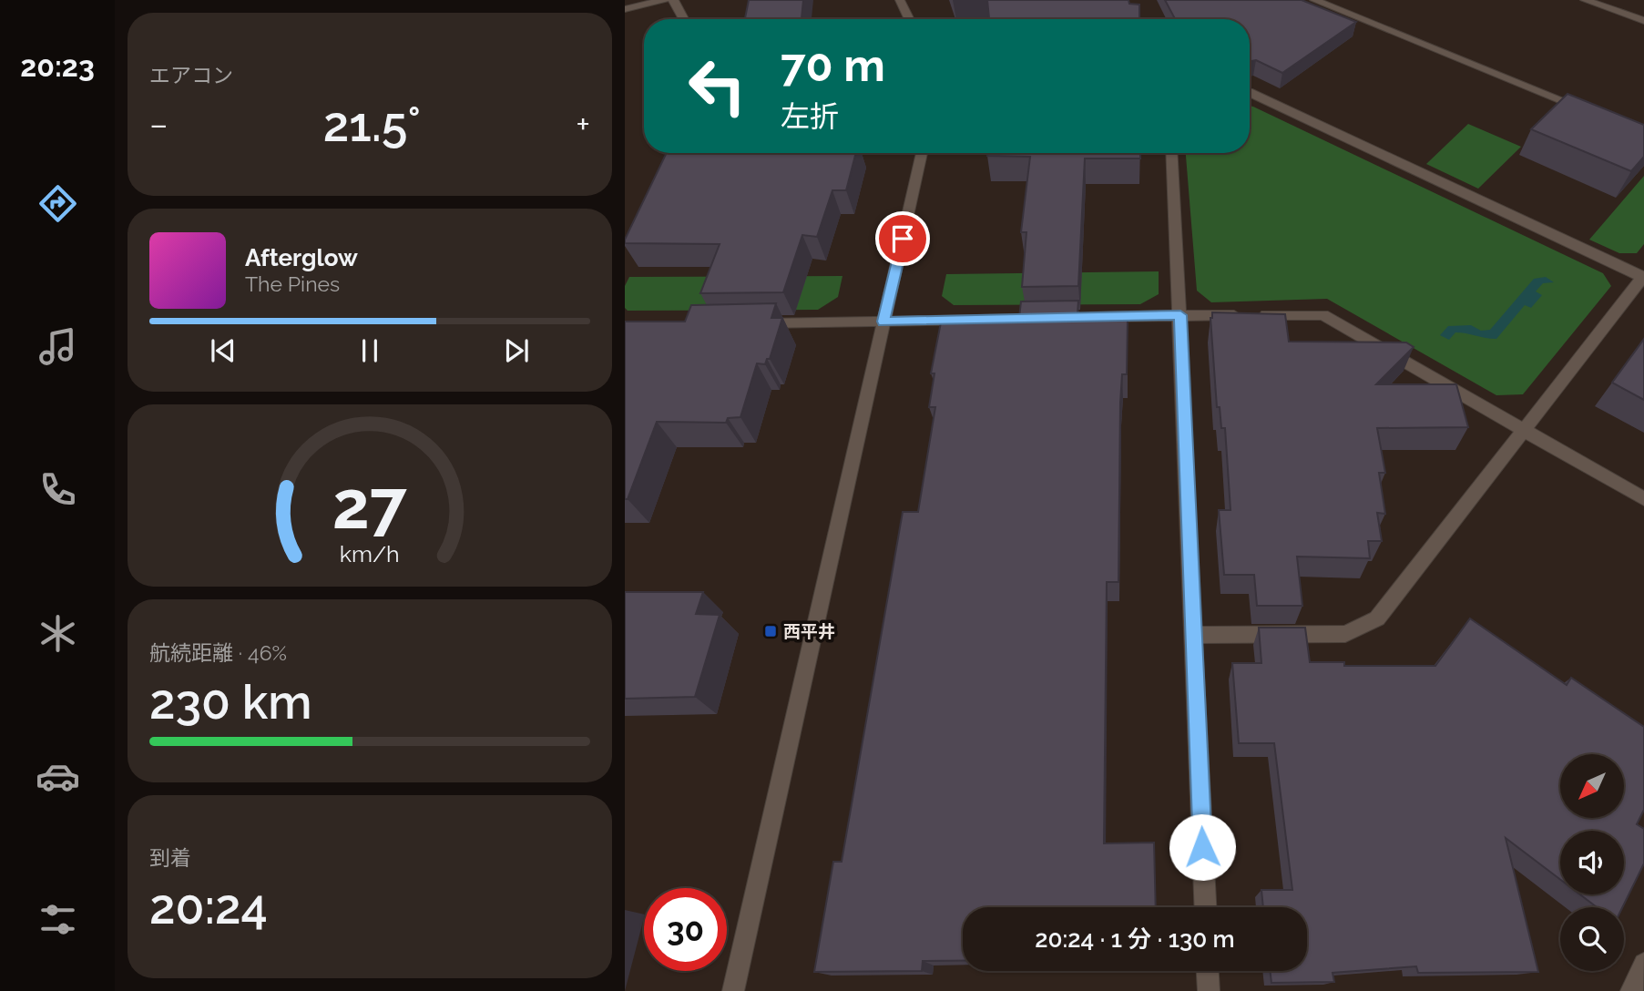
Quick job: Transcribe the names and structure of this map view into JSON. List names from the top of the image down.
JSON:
{
  "places": {
    "transit": ["西平井"]
  },
  "north": "bottom left",
  "page": {
    "tabs": "20:23",
    "tile": [
      "エアコン",
      ["航続距離 · 46%", "230 km"],
      ["到着", "20:24"]
    ],
    "turn": ["70 m", "左折"],
    "heat": ["−", "21.5°", "+"],
    "song": ["Afterglow", "The Pines"],
    "limit": "30",
    "trip": "20:24 · 1 分 · 130 m",
    "gauge": ["27", "km/h"]
  }
}
